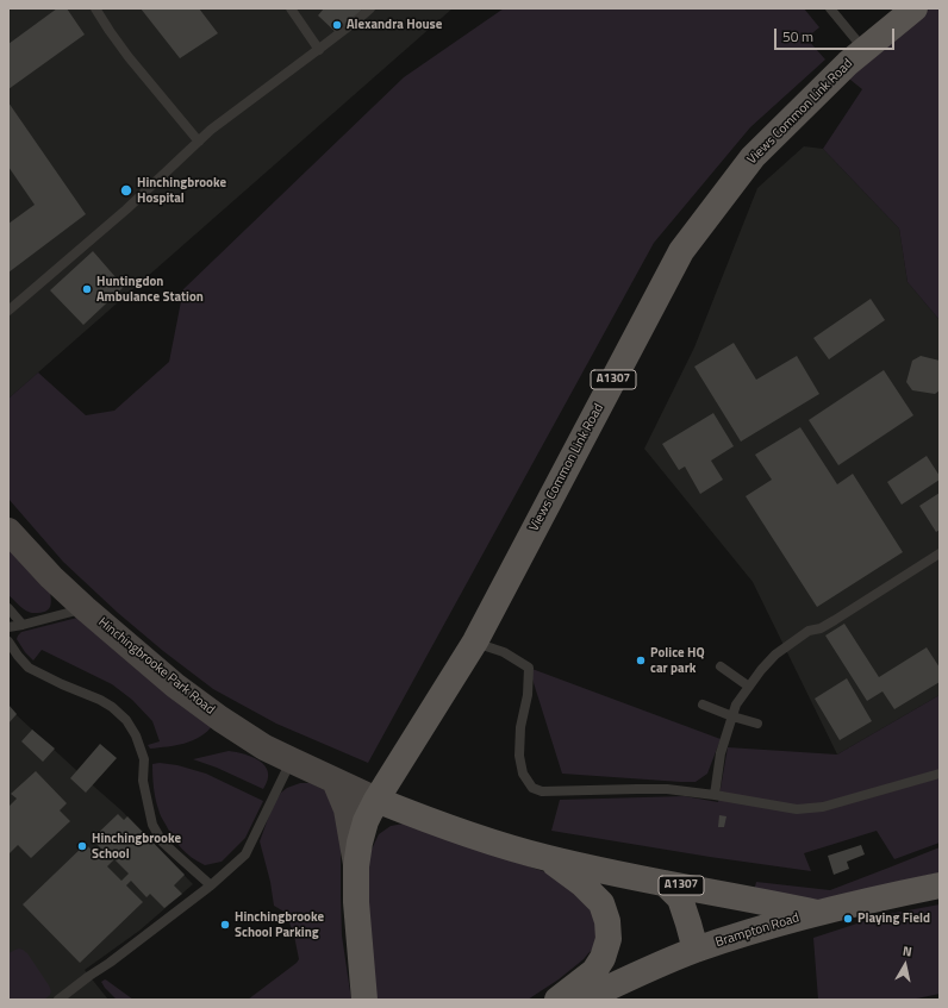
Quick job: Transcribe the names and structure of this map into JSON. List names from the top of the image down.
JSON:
{
  "streets": {
    "main road": [
      "Views Common Link Road",
      "A1307",
      "Hinchingbrooke Park Road",
      "Brampton Road"
    ]
  },
  "crossings": [
    ["Views Common Link Road", "A1307"],
    ["Views Common Link Road", "Hinchingbrooke Park Road"],
    ["A1307", "Hinchingbrooke Park Road"],
    ["A1307", "Brampton Road"]
  ],
  "places": [
    "Alexandra House",
    "Hinchingbrooke Hospital",
    "Huntingdon Ambulance Station",
    "Police HQ car park",
    "Hinchingbrooke School",
    "Playing Field",
    "Hinchingbrooke School Parking"
  ],
  "scale_bar": "50 m",
  "north": "top"
}
